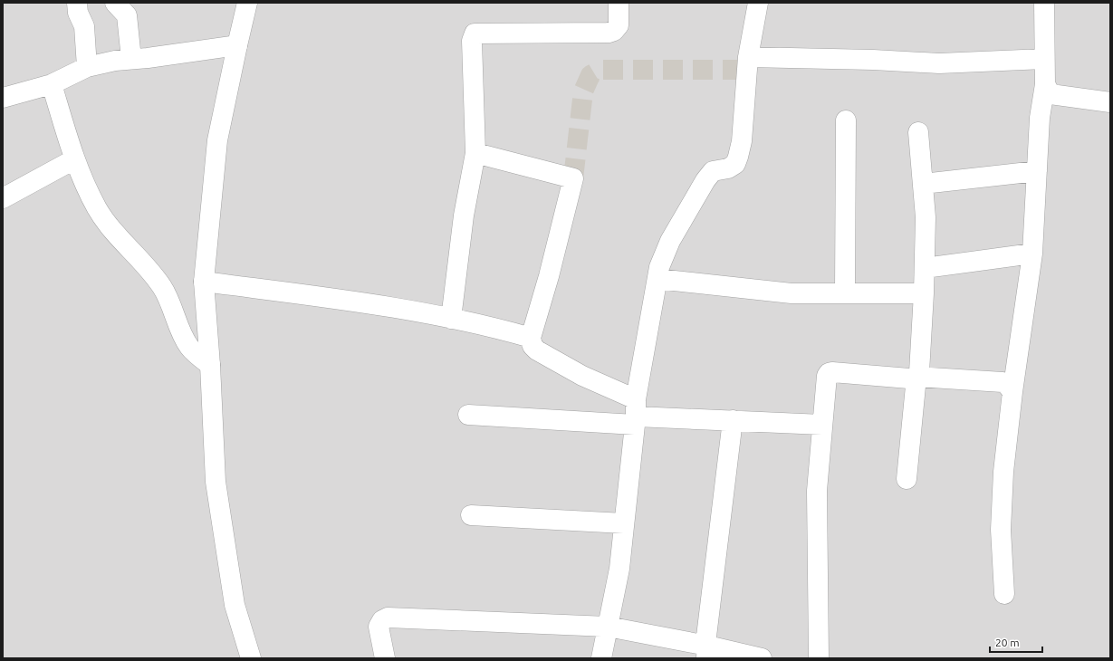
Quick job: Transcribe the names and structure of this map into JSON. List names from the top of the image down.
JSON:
{
  "scale_bar": "20 m"
}
